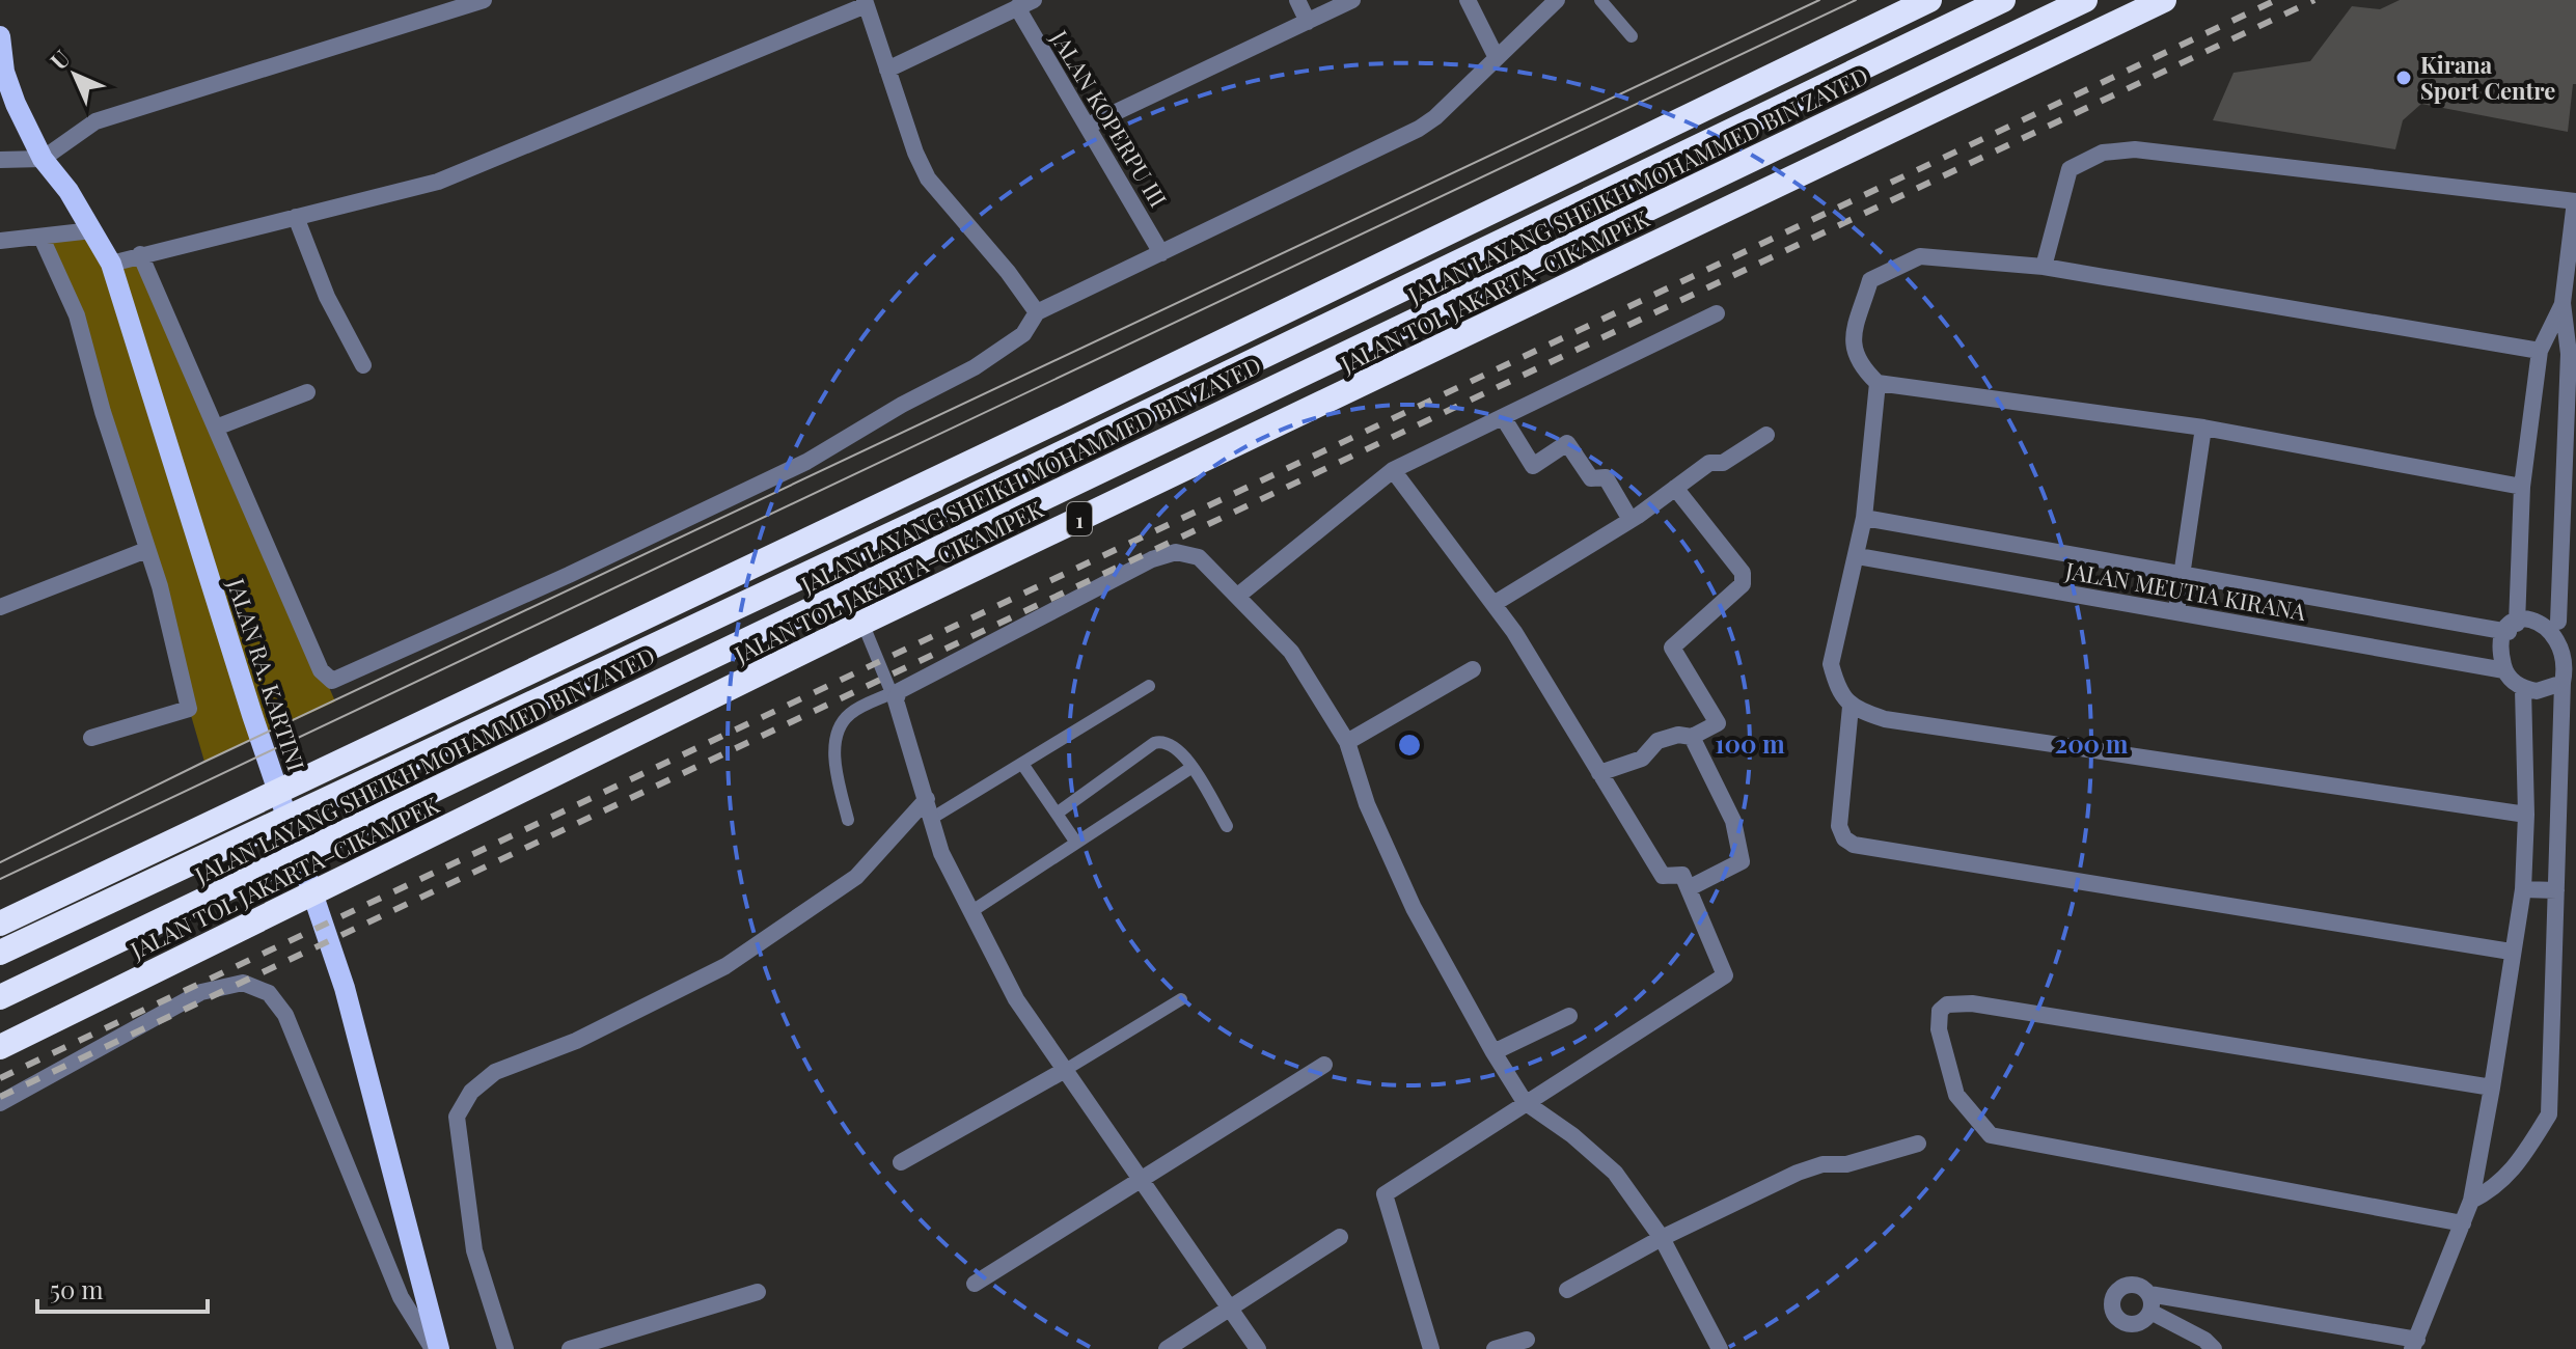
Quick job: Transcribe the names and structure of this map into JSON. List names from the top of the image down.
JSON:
{
  "streets": {
    "highway": ["JALAN LAYANG SHEIKH MOHAMMED BIN ZAYED", "JALAN TOL JAKARTA–CIKAMPEK", "1"],
    "main road": ["JALAN RA. KARTINI"],
    "street": ["JALAN KOPERPU III", "JALAN MEUTIA KIRANA"]
  },
  "places": ["Kirana Sport Centre"],
  "scale_bar": "50 m",
  "north": "top left",
  "rings": ["100 m", "200 m"]
}
